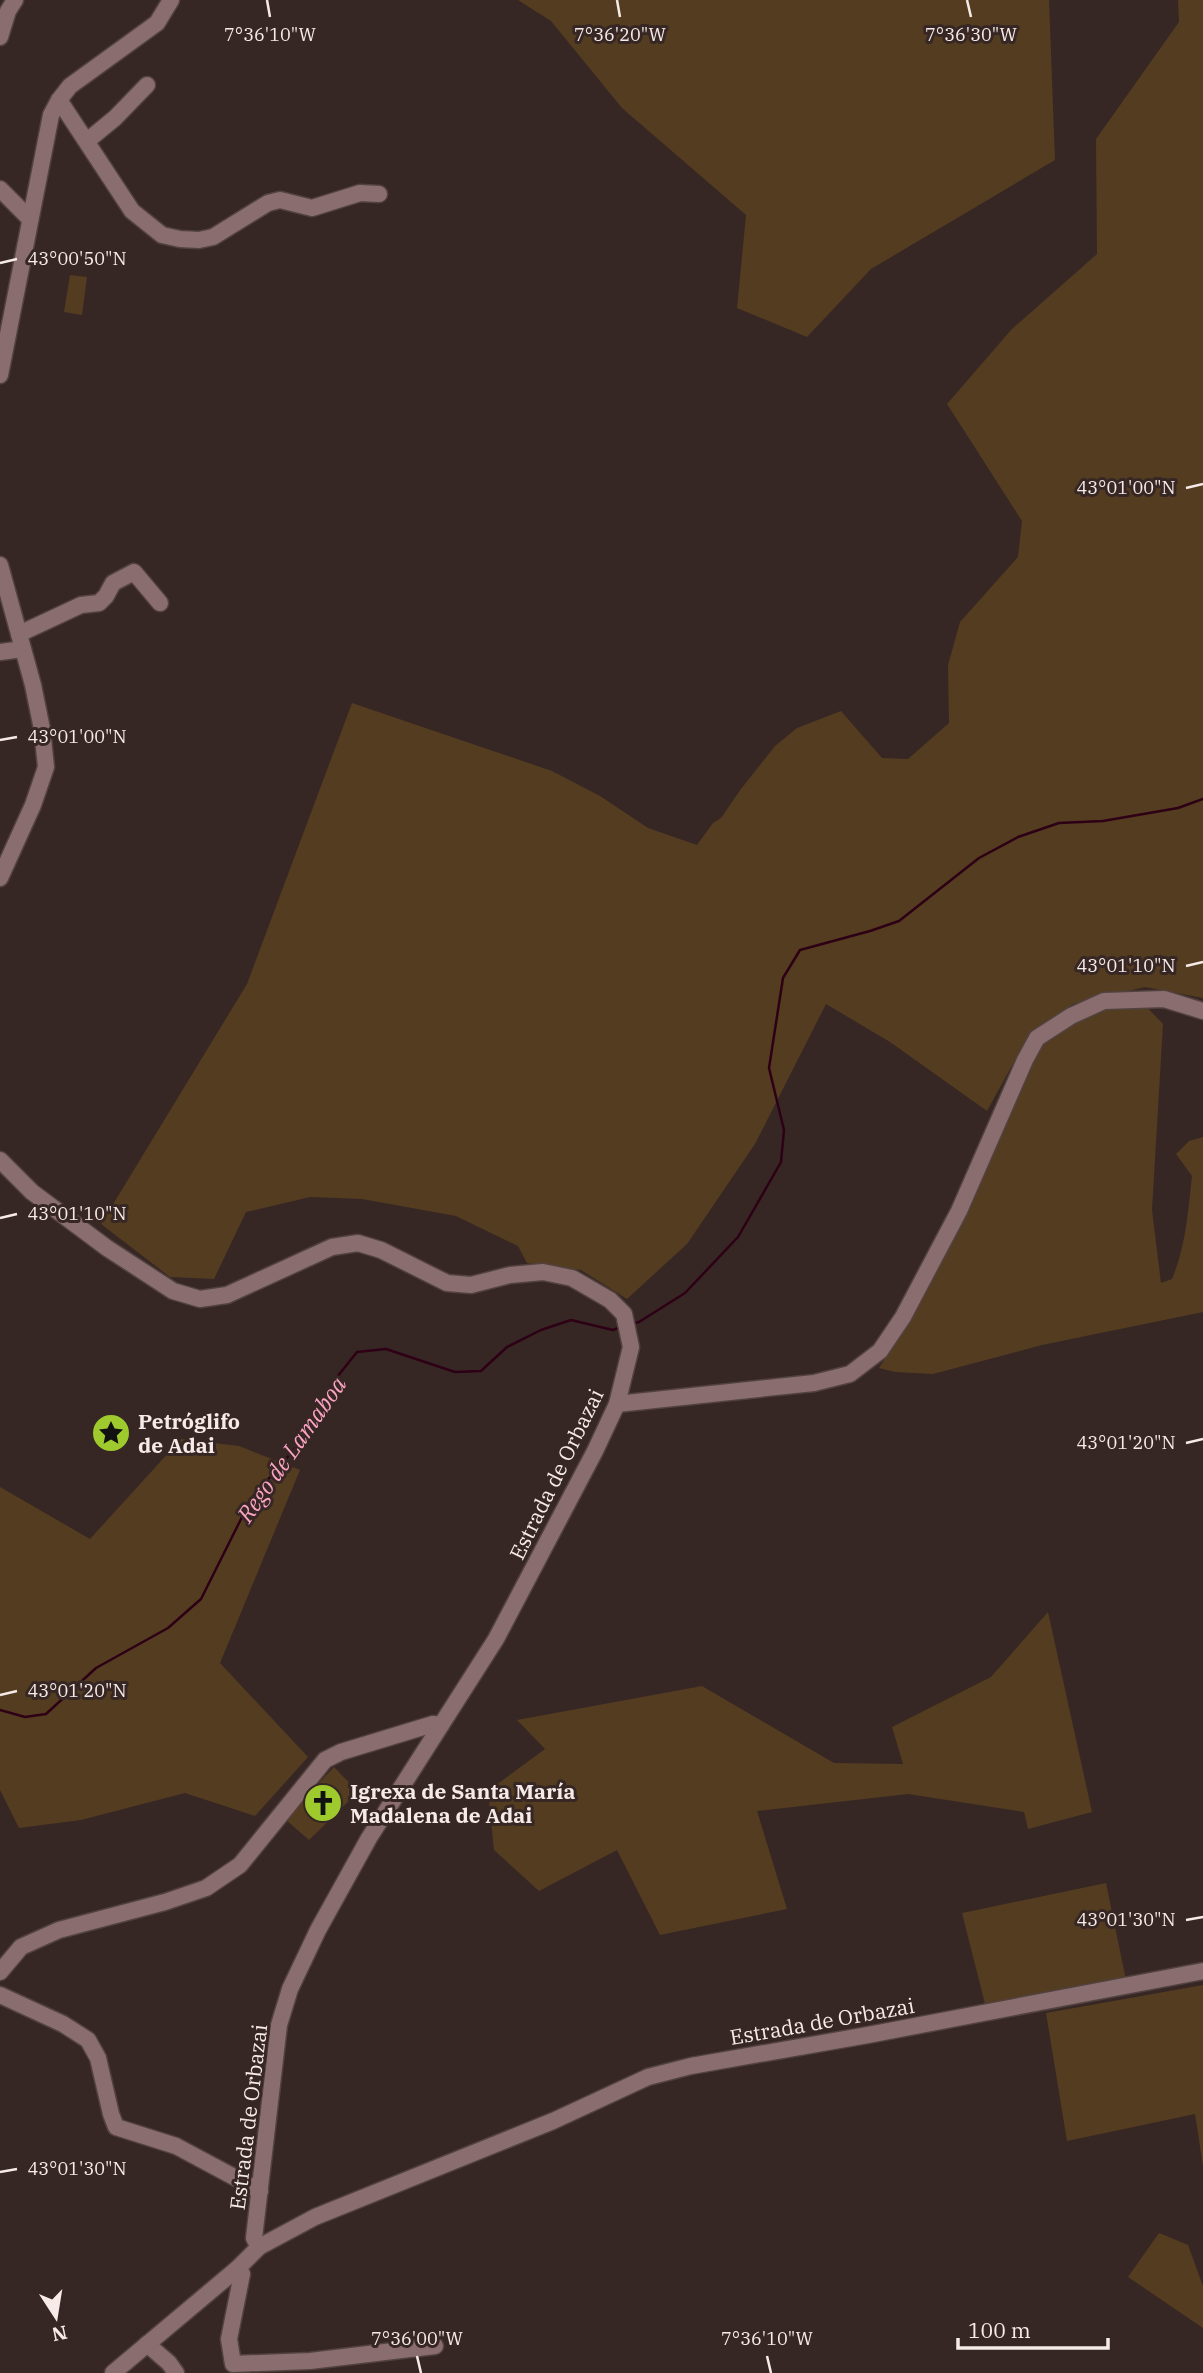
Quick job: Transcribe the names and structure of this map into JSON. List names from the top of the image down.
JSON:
{
  "streets": {
    "street": ["Estrada de Orbazai"]
  },
  "water": ["Rego de Lamaboa"],
  "places": {
    "place": ["Petróglifo de Adai"],
    "church": ["Igrexa de Santa María Madalena de Adai"]
  },
  "scale_bar": "100 m",
  "north": "bottom",
  "coordinates": [
    "7°36'10\"W",
    "7°36'20\"W",
    "7°36'30\"W",
    "43°00'50\"N",
    "43°01'00\"N",
    "43°01'10\"N",
    "43°01'20\"N",
    "43°01'30\"N",
    "7°36'00\"W"
  ]
}
